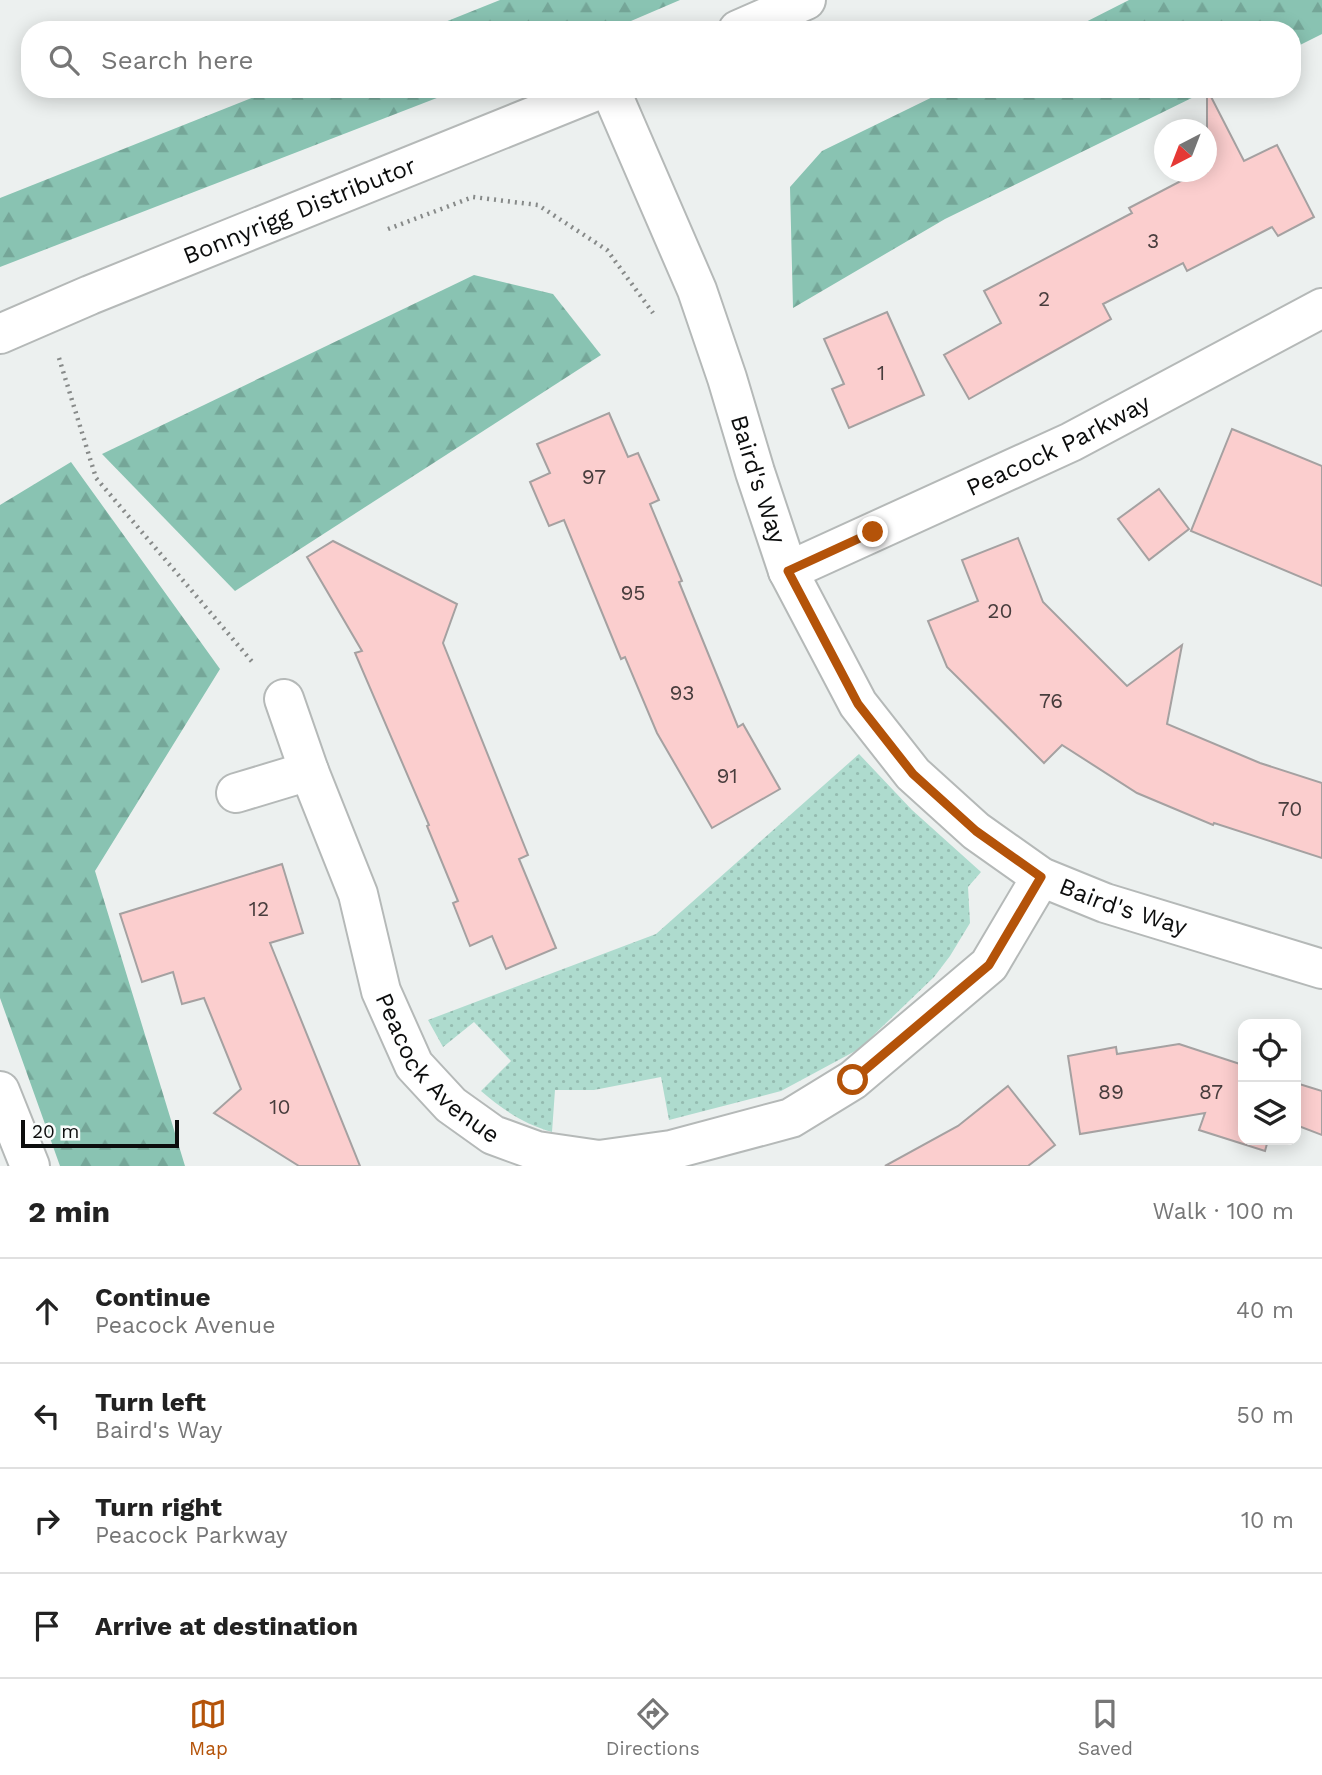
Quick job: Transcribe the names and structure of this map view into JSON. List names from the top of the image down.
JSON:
{
  "streets": {
    "street": [
      "Bonnyrigg Distributor",
      "Peacock Parkway",
      "Baird's Way",
      "Peacock Avenue"
    ]
  },
  "crossings": [
    ["Peacock Parkway", "Baird's Way"],
    ["Baird's Way", "Peacock Avenue"]
  ],
  "house_numbers": [
    "3",
    "2",
    "1",
    "97",
    "95",
    "20",
    "93",
    "76",
    "91",
    "70",
    "12",
    "89",
    "87",
    "10"
  ],
  "scale_bar": "20 m",
  "north": "bottom left",
  "page": {
    "search": "Search here",
    "scale": "20 m",
    "heading": ["2 min", "Walk · 100 m"],
    "list": [
      ["Continue", "Peacock Avenue", "40 m"],
      ["Turn left", "Baird's Way", "50 m"],
      ["Turn right", "Peacock Parkway", "10 m"],
      "Arrive at destination"
    ],
    "nav": ["Map", "Directions", "Saved"]
  }
}
